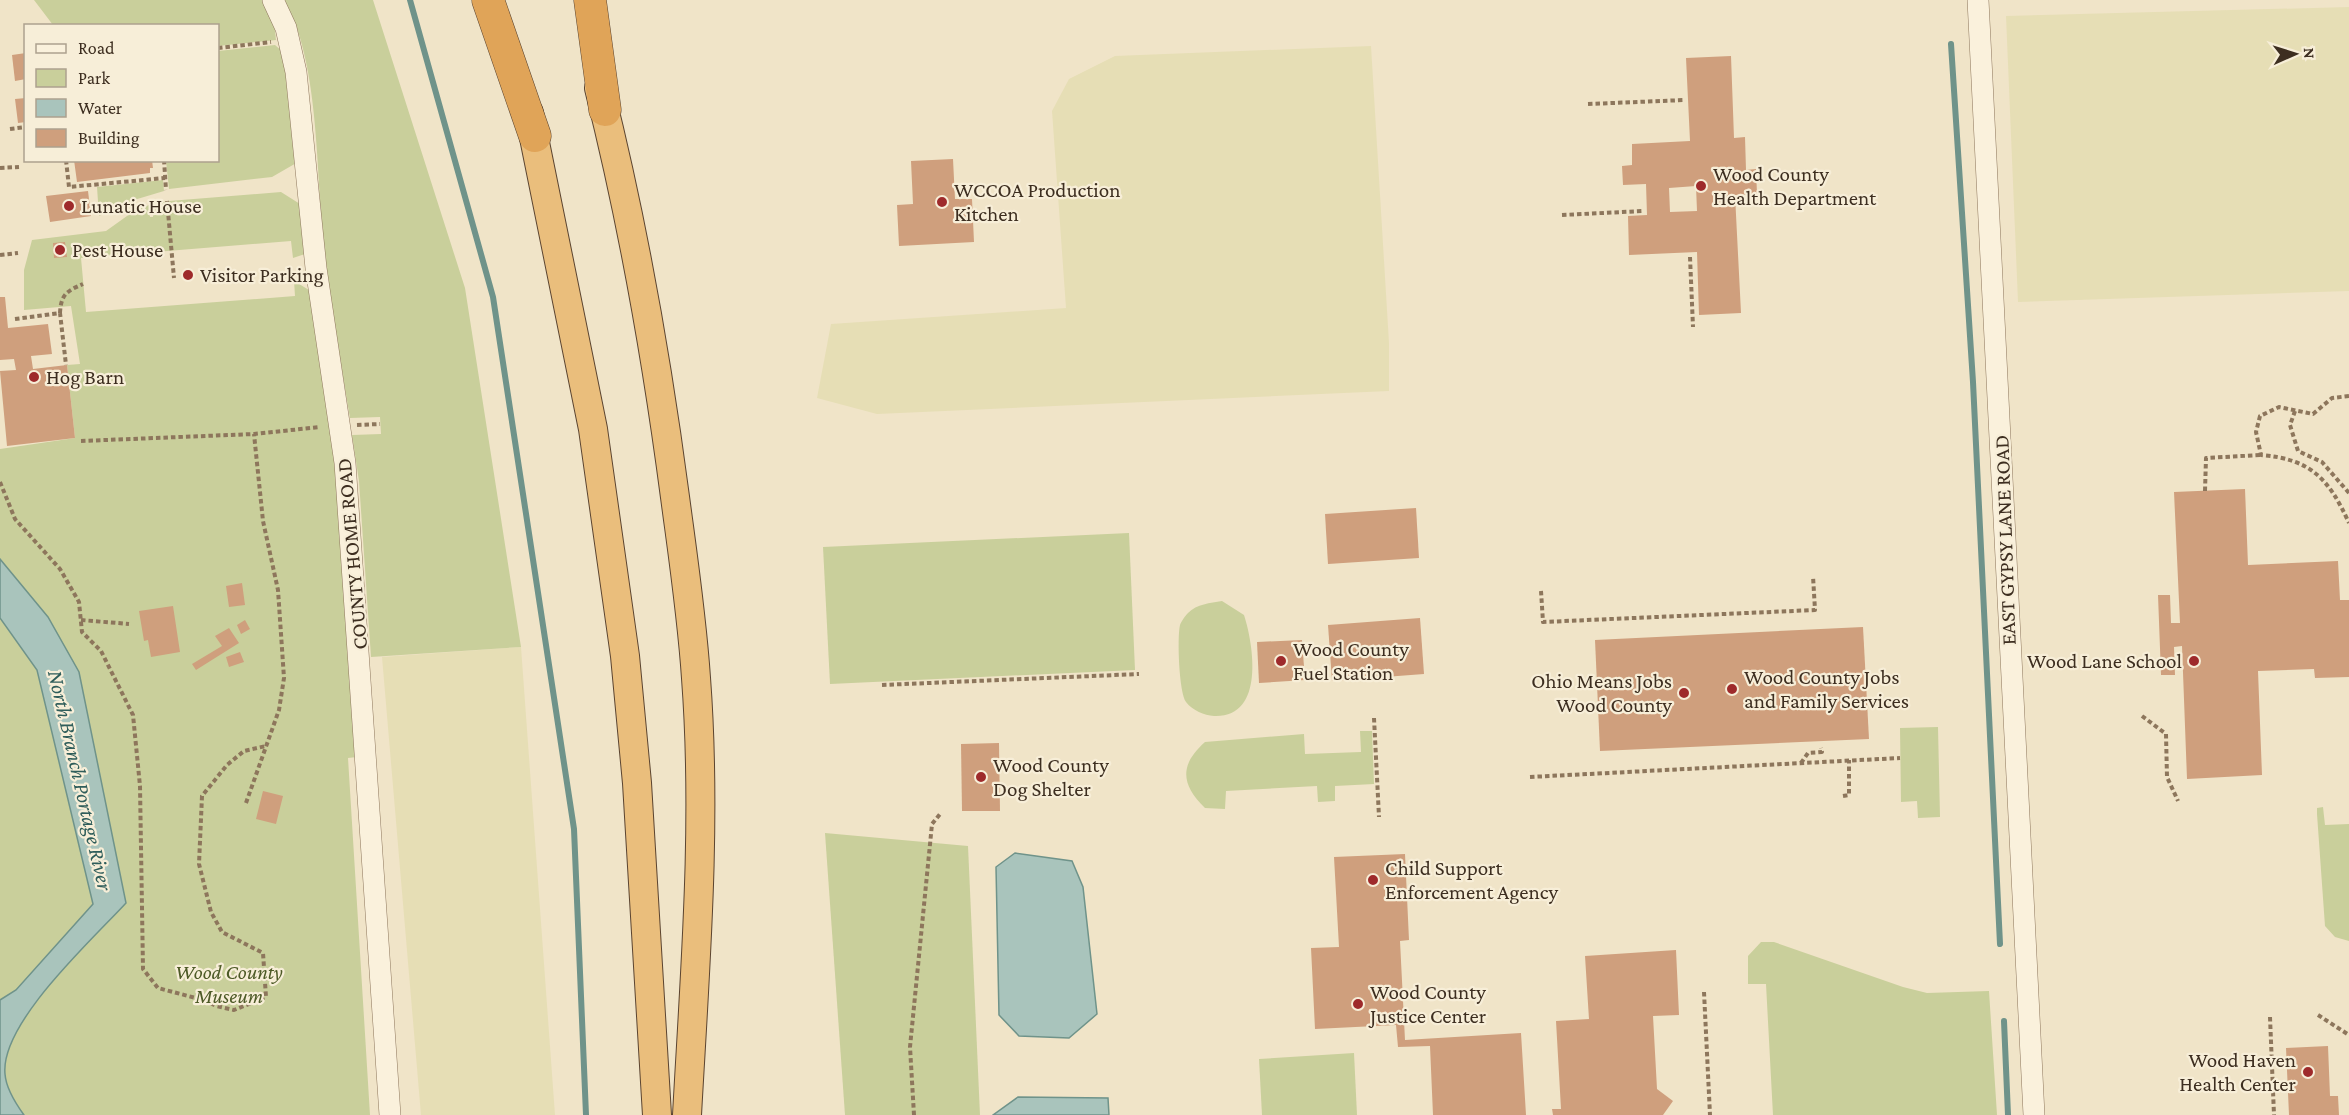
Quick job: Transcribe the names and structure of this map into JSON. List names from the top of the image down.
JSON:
{
  "streets": {
    "street": ["EAST GYPSY LANE ROAD", "COUNTY HOME ROAD"]
  },
  "water": ["North Branch Portage River"],
  "parks": ["Wood County Museum"],
  "places": [
    "Wood County Health Department",
    "WCCOA Production Kitchen",
    "Lunatic House",
    "Pest House",
    "Visitor Parking",
    "Hog Barn",
    "Wood County Fuel Station",
    "Wood Lane School",
    "Wood County Jobs and Family Services",
    "Ohio Means Jobs Wood County",
    "Wood County Dog Shelter",
    "Child Support Enforcement Agency",
    "Wood County Justice Center",
    "Wood Haven Health Center"
  ],
  "legend": [
    "Road",
    "Park",
    "Water",
    "Building"
  ],
  "north": "right"
}
